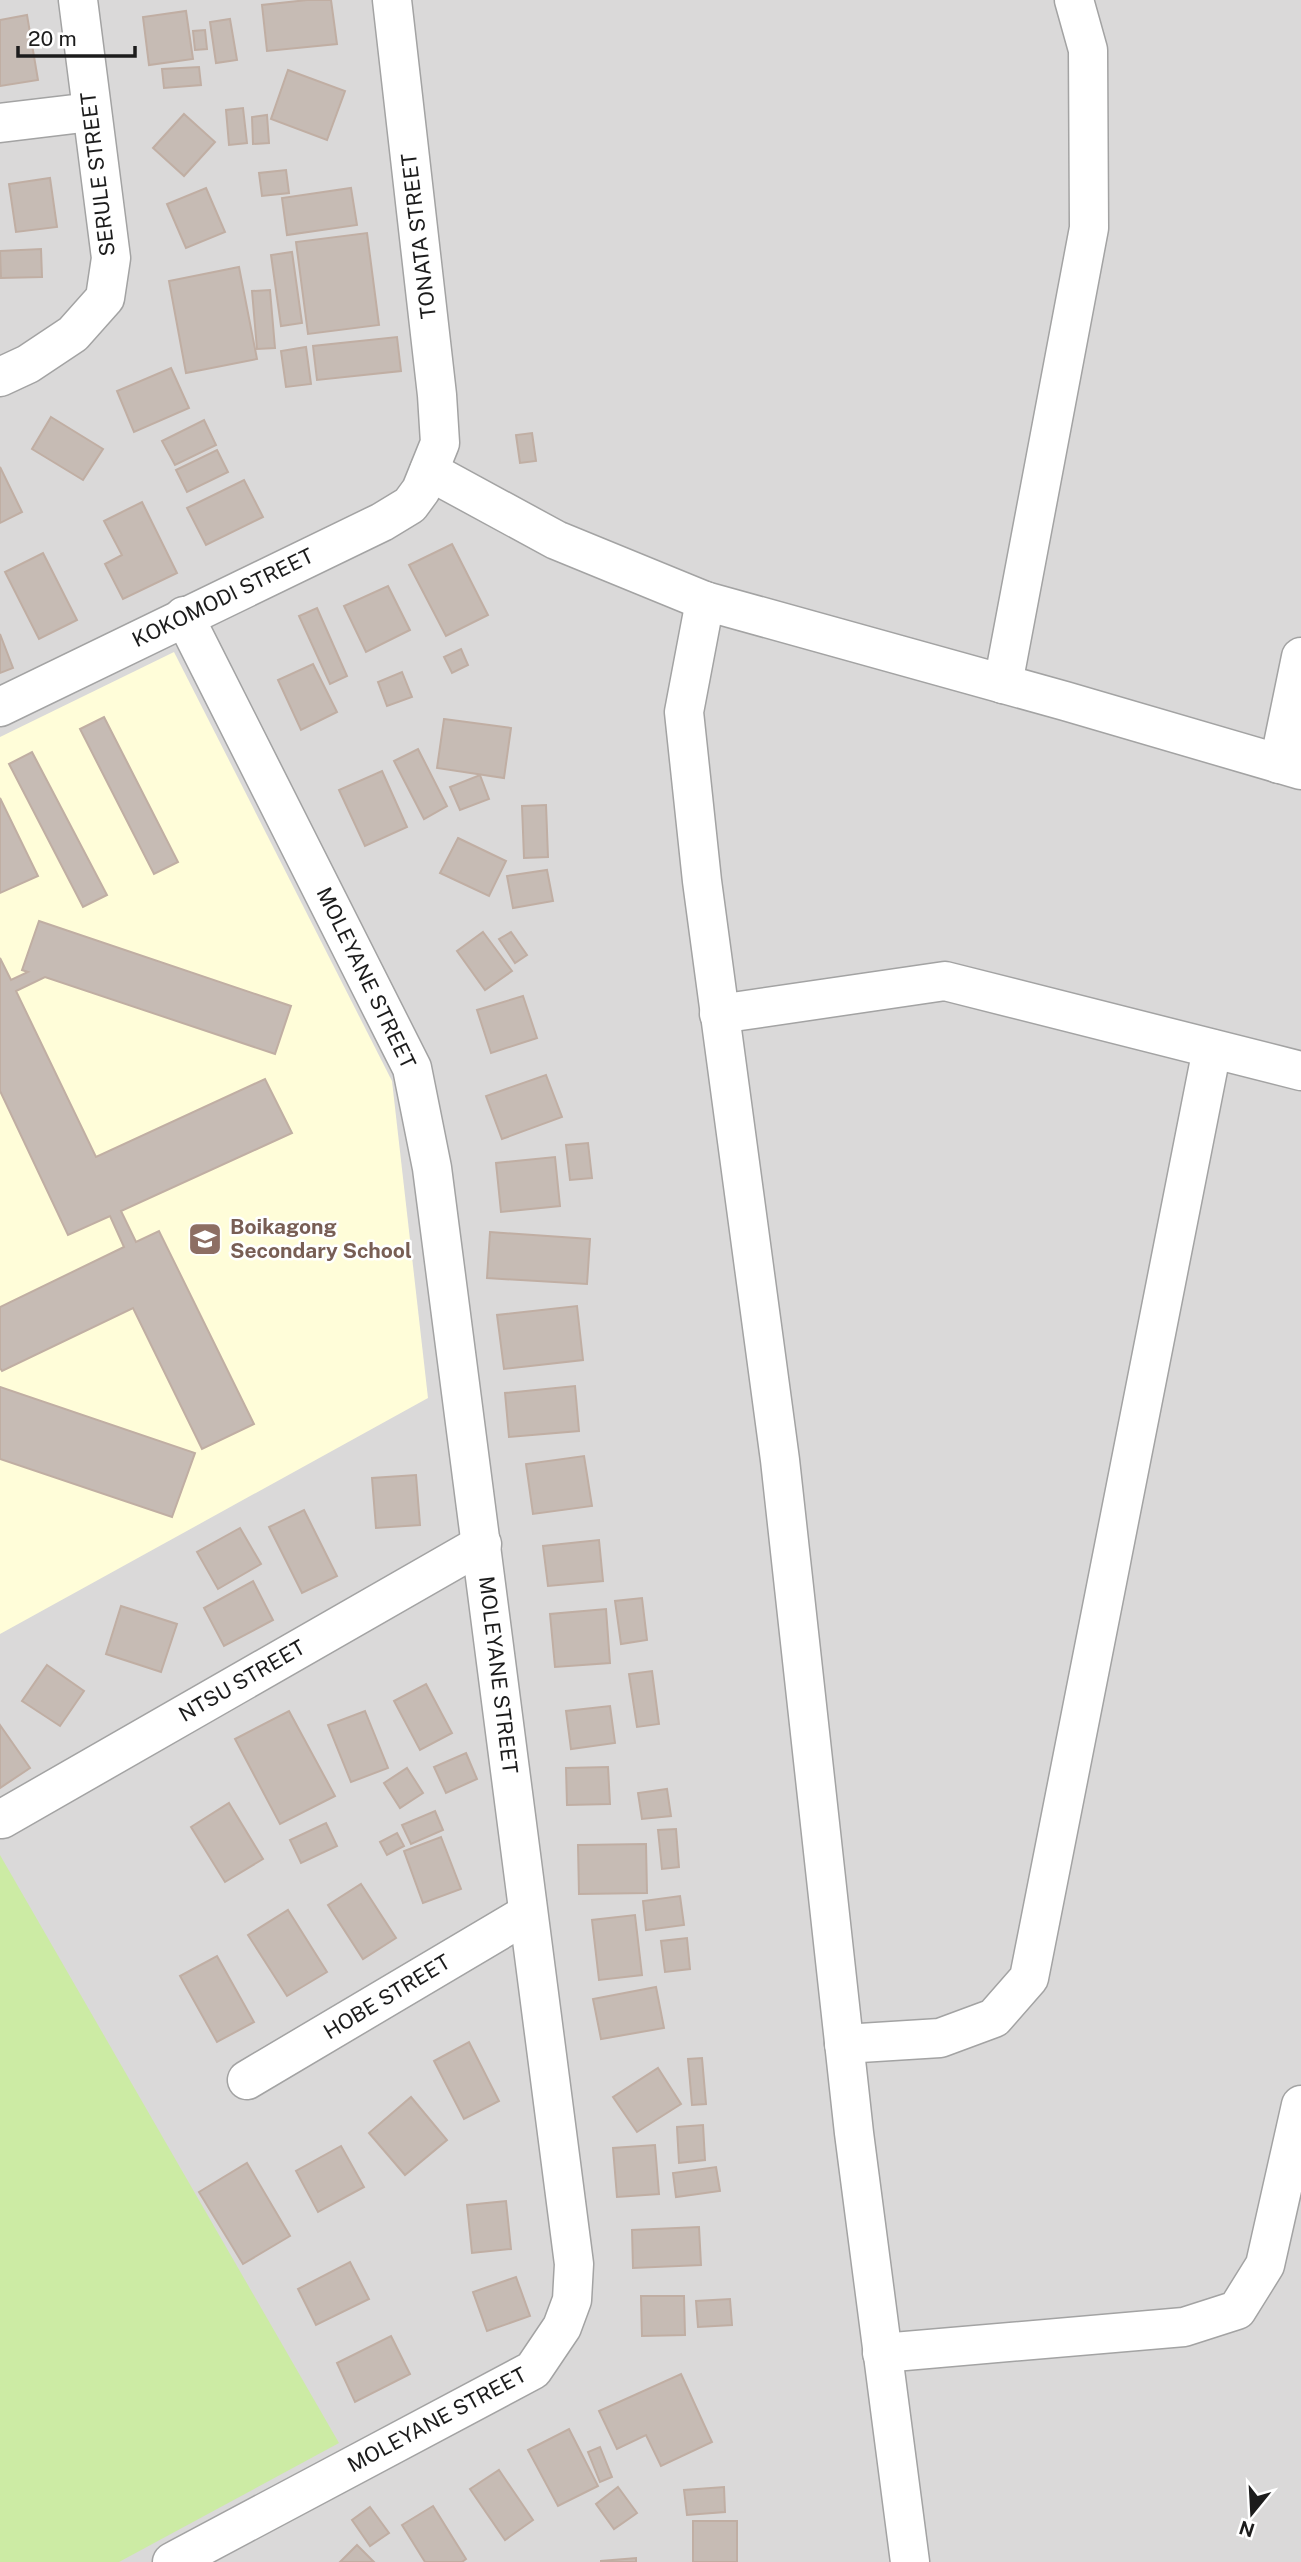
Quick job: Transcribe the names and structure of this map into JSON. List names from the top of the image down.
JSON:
{
  "streets": {
    "street": [
      "SERULE STREET",
      "TONATA STREET",
      "KOKOMODI STREET",
      "MOLEYANE STREET",
      "NTSU STREET",
      "HOBE STREET"
    ]
  },
  "crossings": [
    ["TONATA STREET", "KOKOMODI STREET"],
    ["KOKOMODI STREET", "MOLEYANE STREET"],
    ["MOLEYANE STREET", "NTSU STREET"],
    ["MOLEYANE STREET", "HOBE STREET"]
  ],
  "places": {
    "school or university": ["Boikagong Secondary School"]
  },
  "scale_bar": "20 m",
  "north": "bottom"
}
